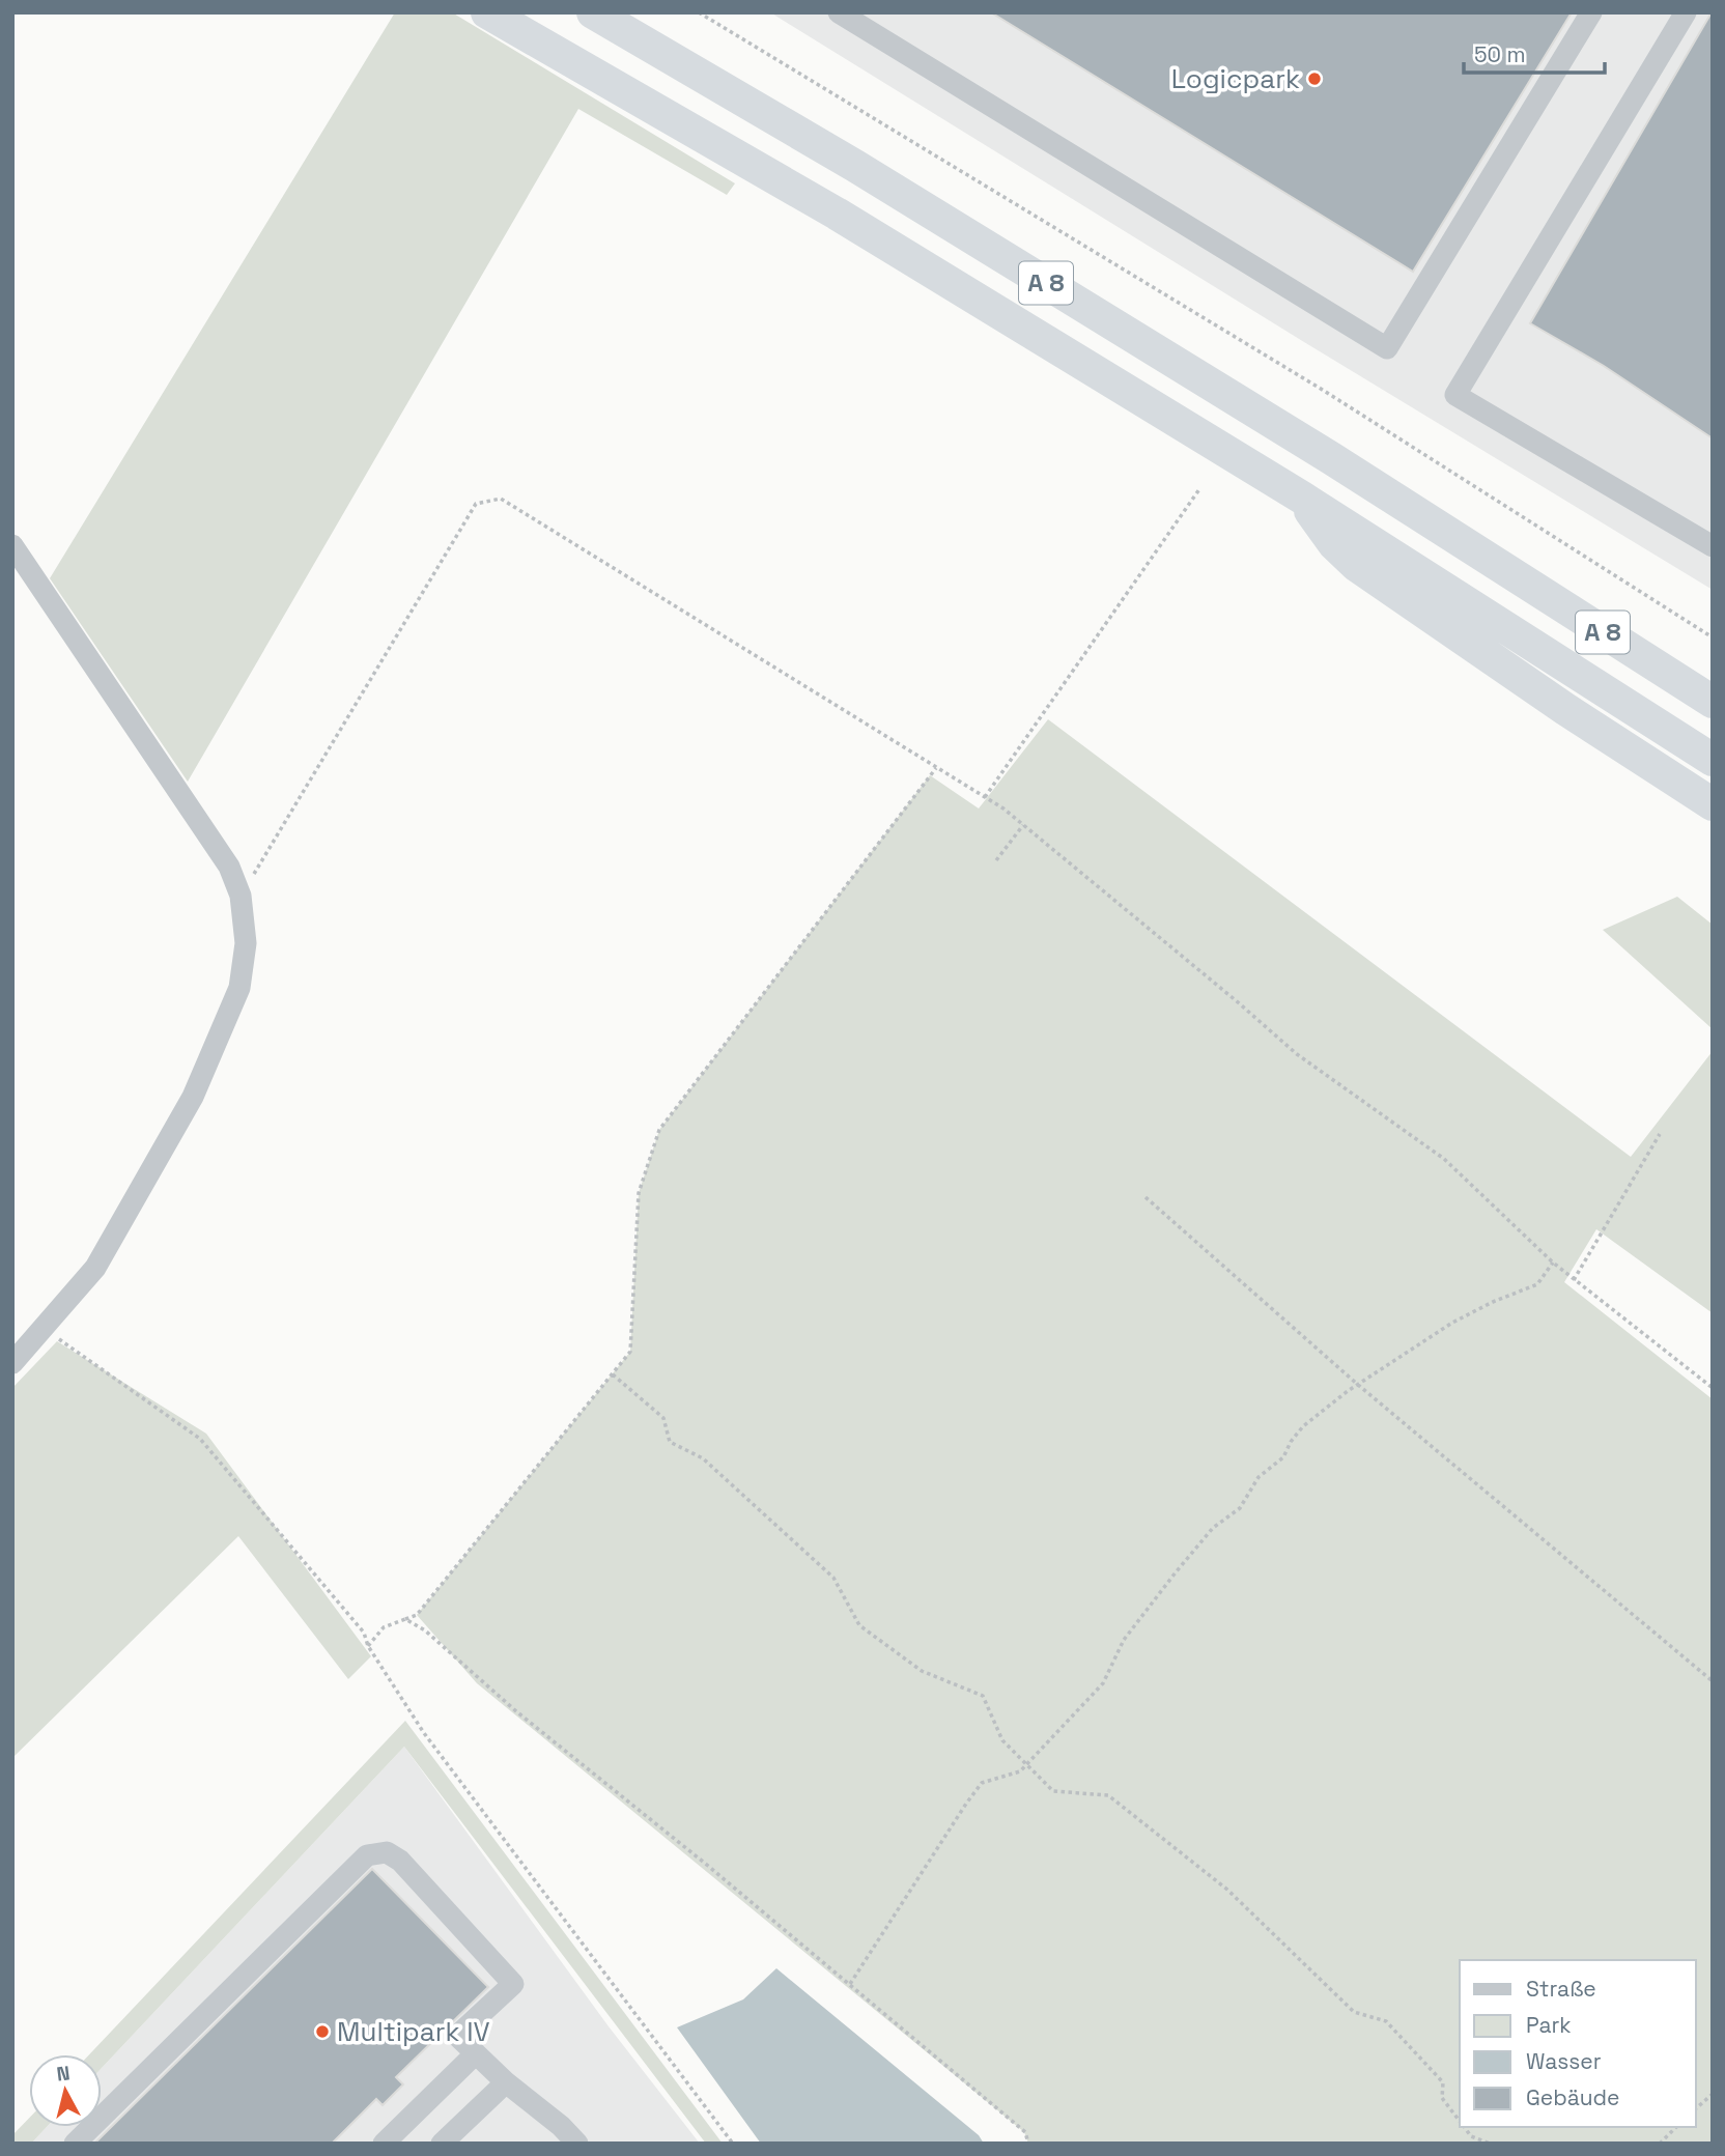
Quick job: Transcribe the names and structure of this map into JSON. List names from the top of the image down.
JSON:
{
  "streets": {
    "highway": ["A 8"]
  },
  "places": ["Logicpark", "Multipark IV"],
  "legend": [
    "Straße",
    "Park",
    "Wasser",
    "Gebäude"
  ],
  "scale_bar": "50 m",
  "north": "top"
}
